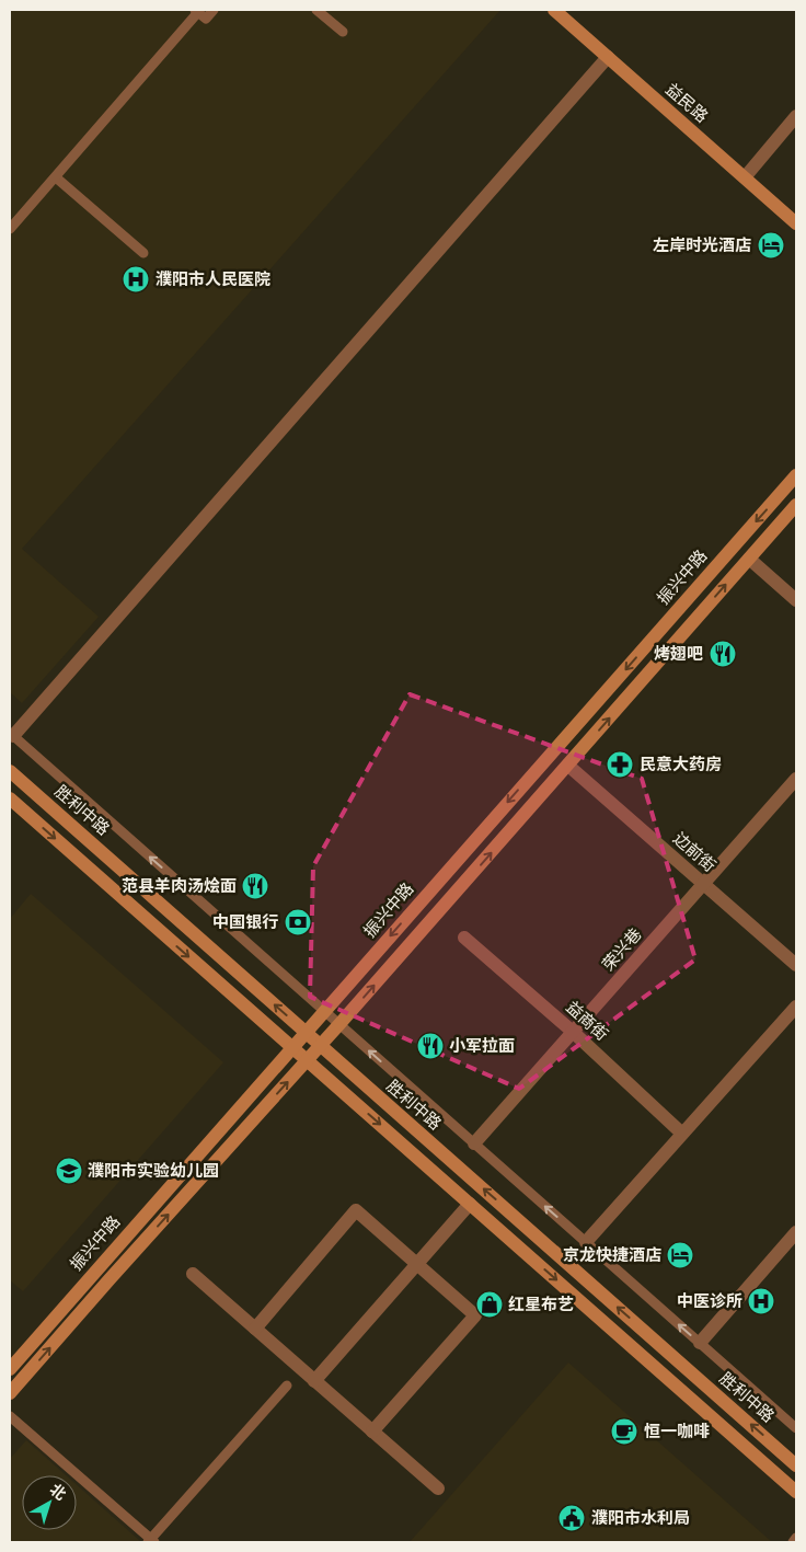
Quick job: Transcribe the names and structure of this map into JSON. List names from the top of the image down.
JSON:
{
  "streets": {
    "street": [
      "益民路",
      "振兴中路",
      "胜利中路",
      "边前街",
      "荣兴巷",
      "益商街"
    ]
  },
  "crossings": [
    ["振兴中路", "胜利中路"],
    ["振兴中路", "边前街"],
    ["边前街", "荣兴巷"],
    ["荣兴巷", "益商街"]
  ],
  "places": {
    "hotel": ["左岸时光酒店", "京龙快捷酒店"],
    "hospital": ["濮阳市人民医院", "中医诊所"],
    "restaurant": ["烤翅吧", "范县羊肉汤烩面", "小军拉面"],
    "pharmacy": ["民意大药房"],
    "bank": ["中国银行"],
    "school or university": ["濮阳市实验幼儿园"],
    "shop": ["红星布艺"],
    "cafe": ["恒一咖啡"],
    "public building": ["濮阳市水利局"]
  },
  "north": "top right"
}
